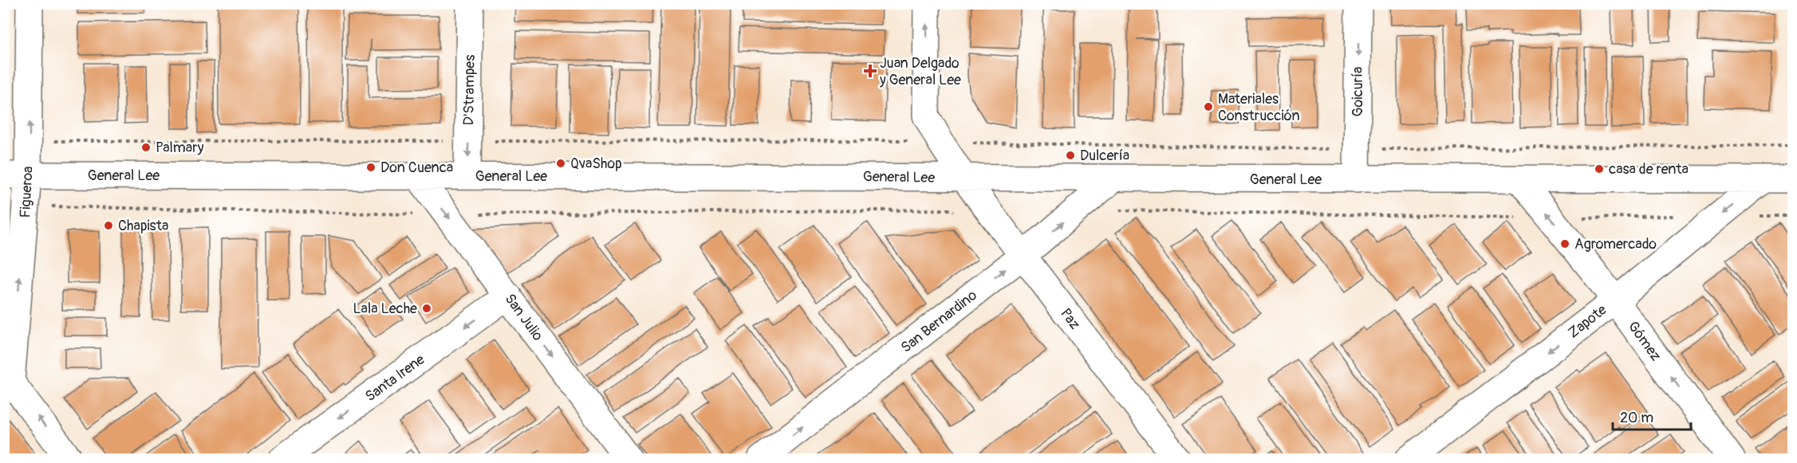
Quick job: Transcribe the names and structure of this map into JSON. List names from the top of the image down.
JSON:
{
  "streets": {
    "street": [
      "D'Strampes",
      "Goicuría",
      "General Lee",
      "Figueroa",
      "San Julio",
      "Paz",
      "San Bernardino",
      "Zapote",
      "Gómez",
      "Santa Irene"
    ]
  },
  "crossings": [
    ["D'Strampes", "General Lee"],
    ["Goicuría", "General Lee"],
    ["General Lee", "Figueroa"],
    ["General Lee", "San Julio"],
    ["General Lee", "Paz"],
    ["General Lee", "San Bernardino"],
    ["General Lee", "Zapote"],
    ["General Lee", "Gómez"],
    ["San Julio", "Santa Irene"],
    ["Paz", "San Bernardino"],
    ["Zapote", "Gómez"]
  ],
  "one_way": [
    "D'Strampes",
    "Goicuría",
    "Figueroa",
    "San Julio",
    "San Bernardino",
    "Zapote",
    "Gómez",
    "Santa Irene"
  ],
  "places": {
    "health": ["Juan Delgado y General Lee"],
    "other": [
      "Materiales Construcción",
      "Palmary",
      "Dulcería",
      "QvaShop",
      "Don Cuenca",
      "casa de renta",
      "Chapista",
      "Agromercado",
      "Lala Leche"
    ]
  },
  "scale_bar": "20 m"
}
